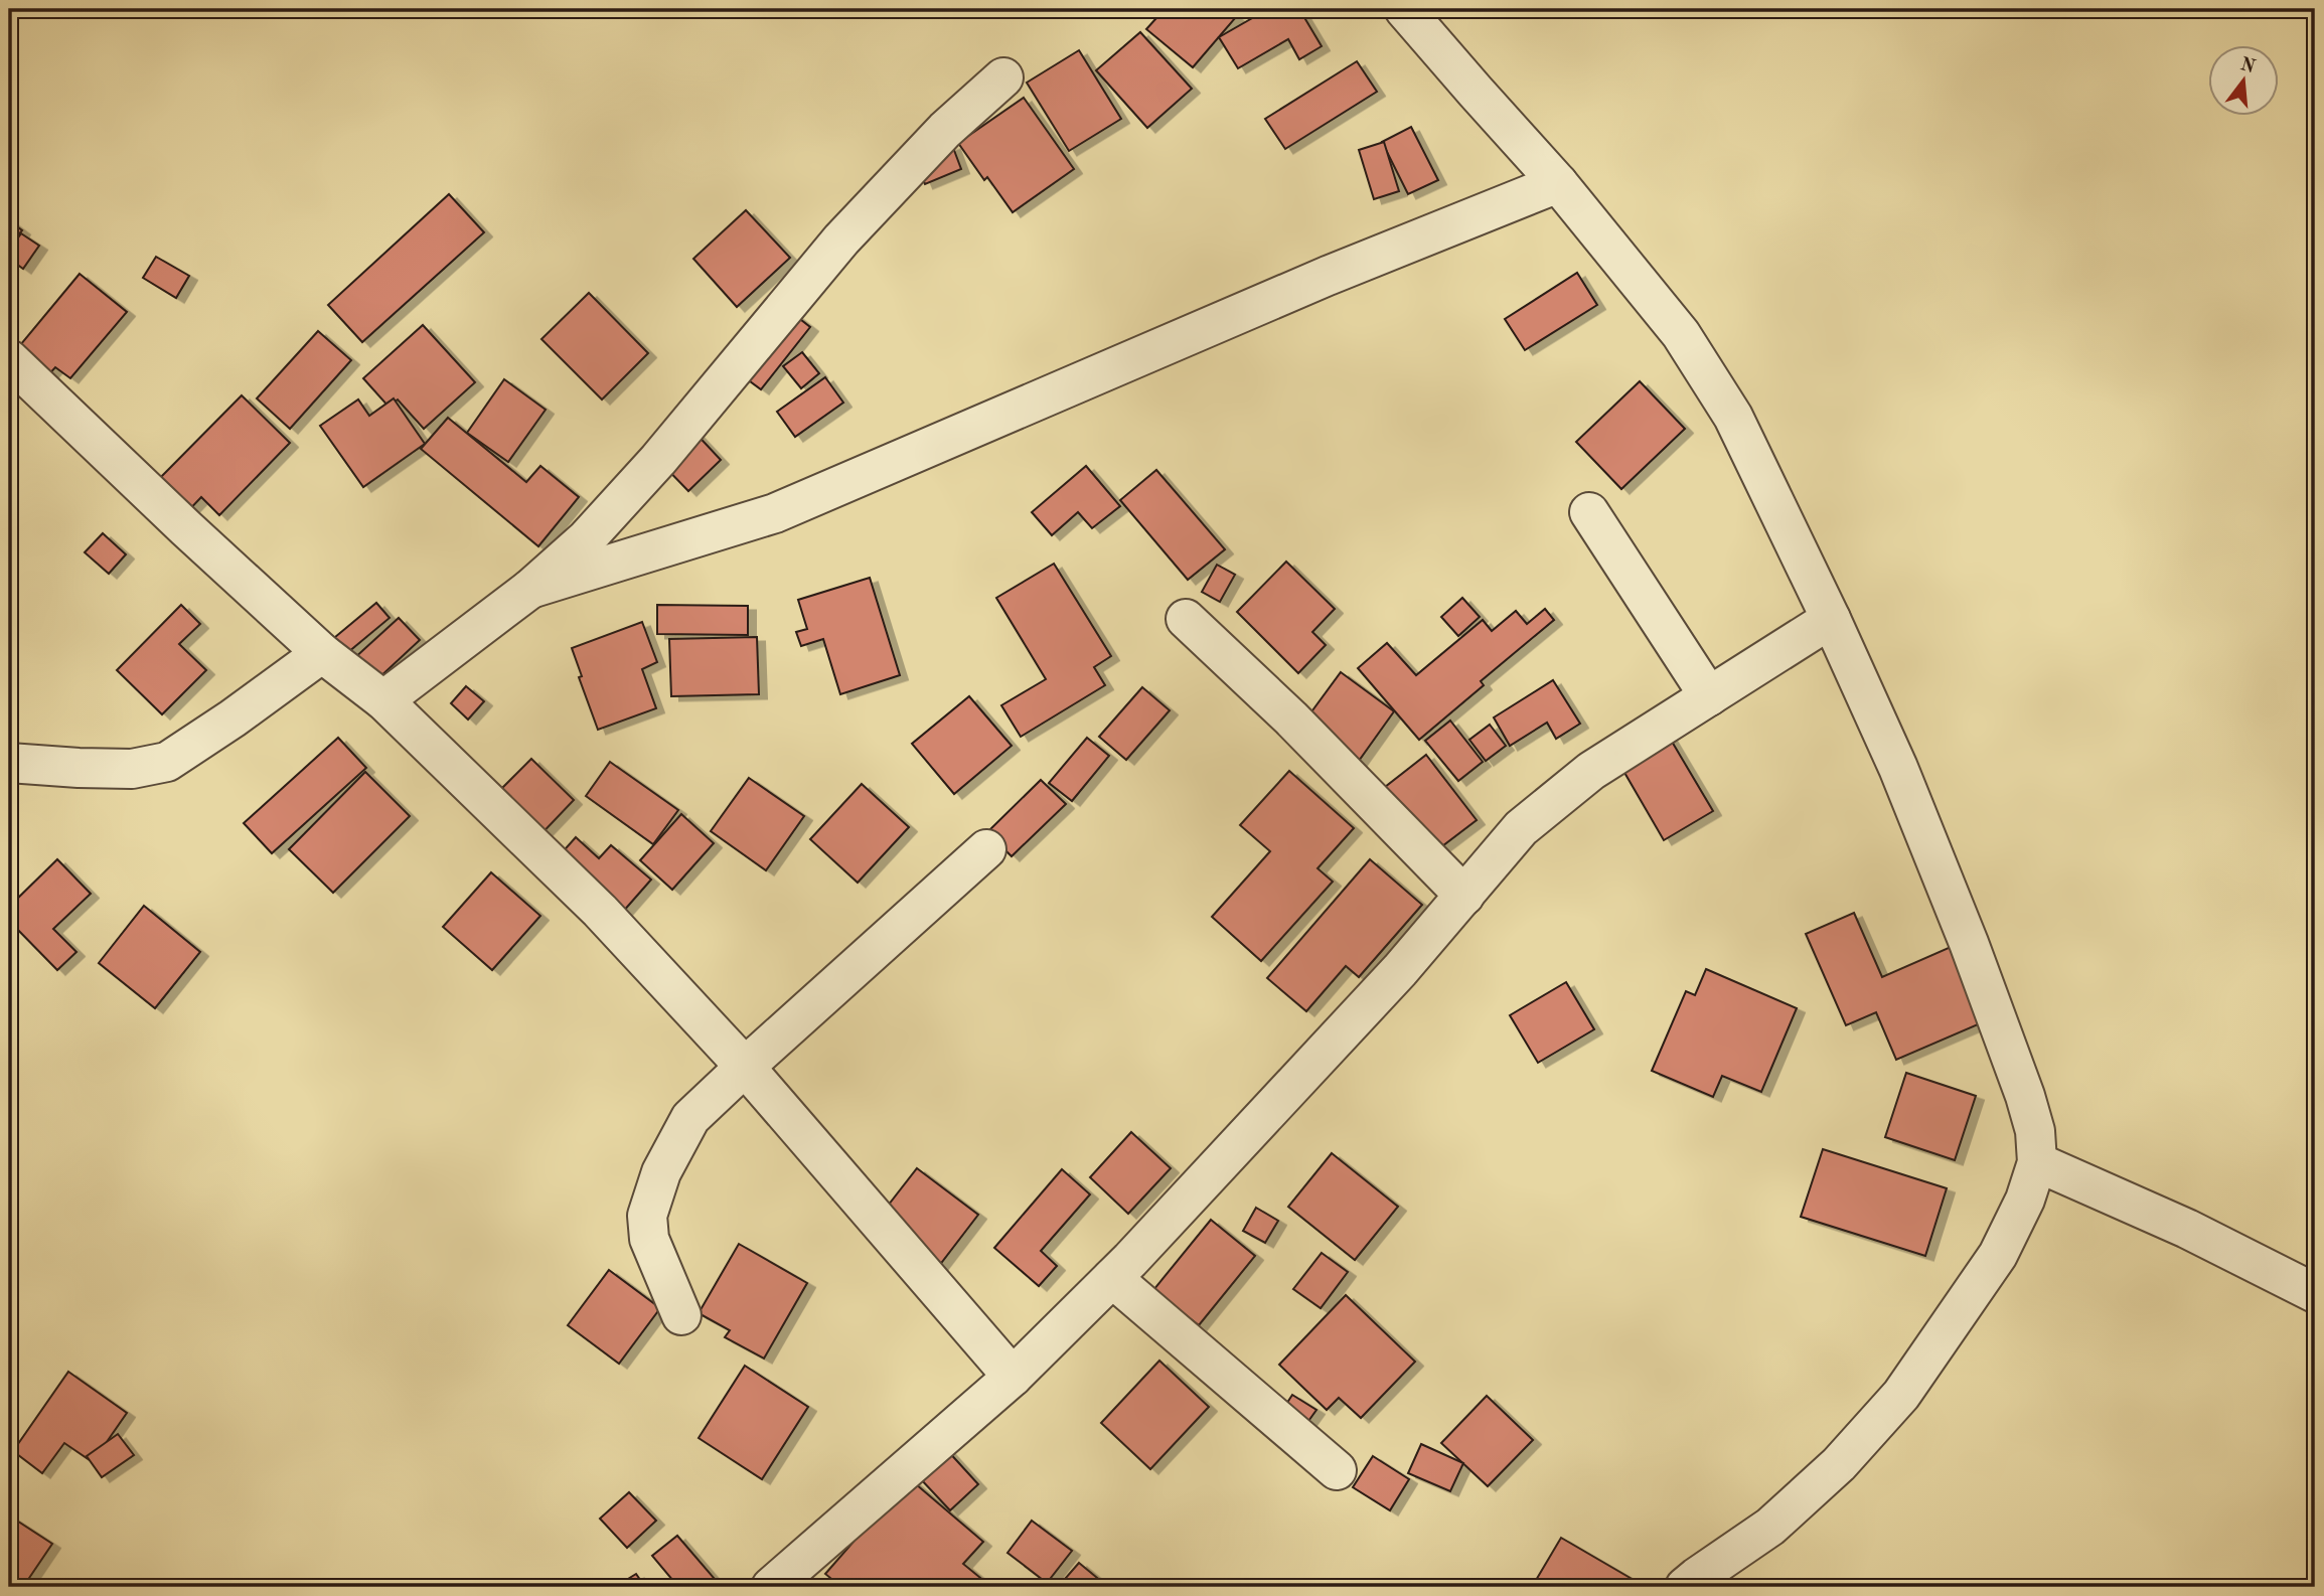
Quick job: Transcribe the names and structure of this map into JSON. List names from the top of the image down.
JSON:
{
  "north": "top"
}
